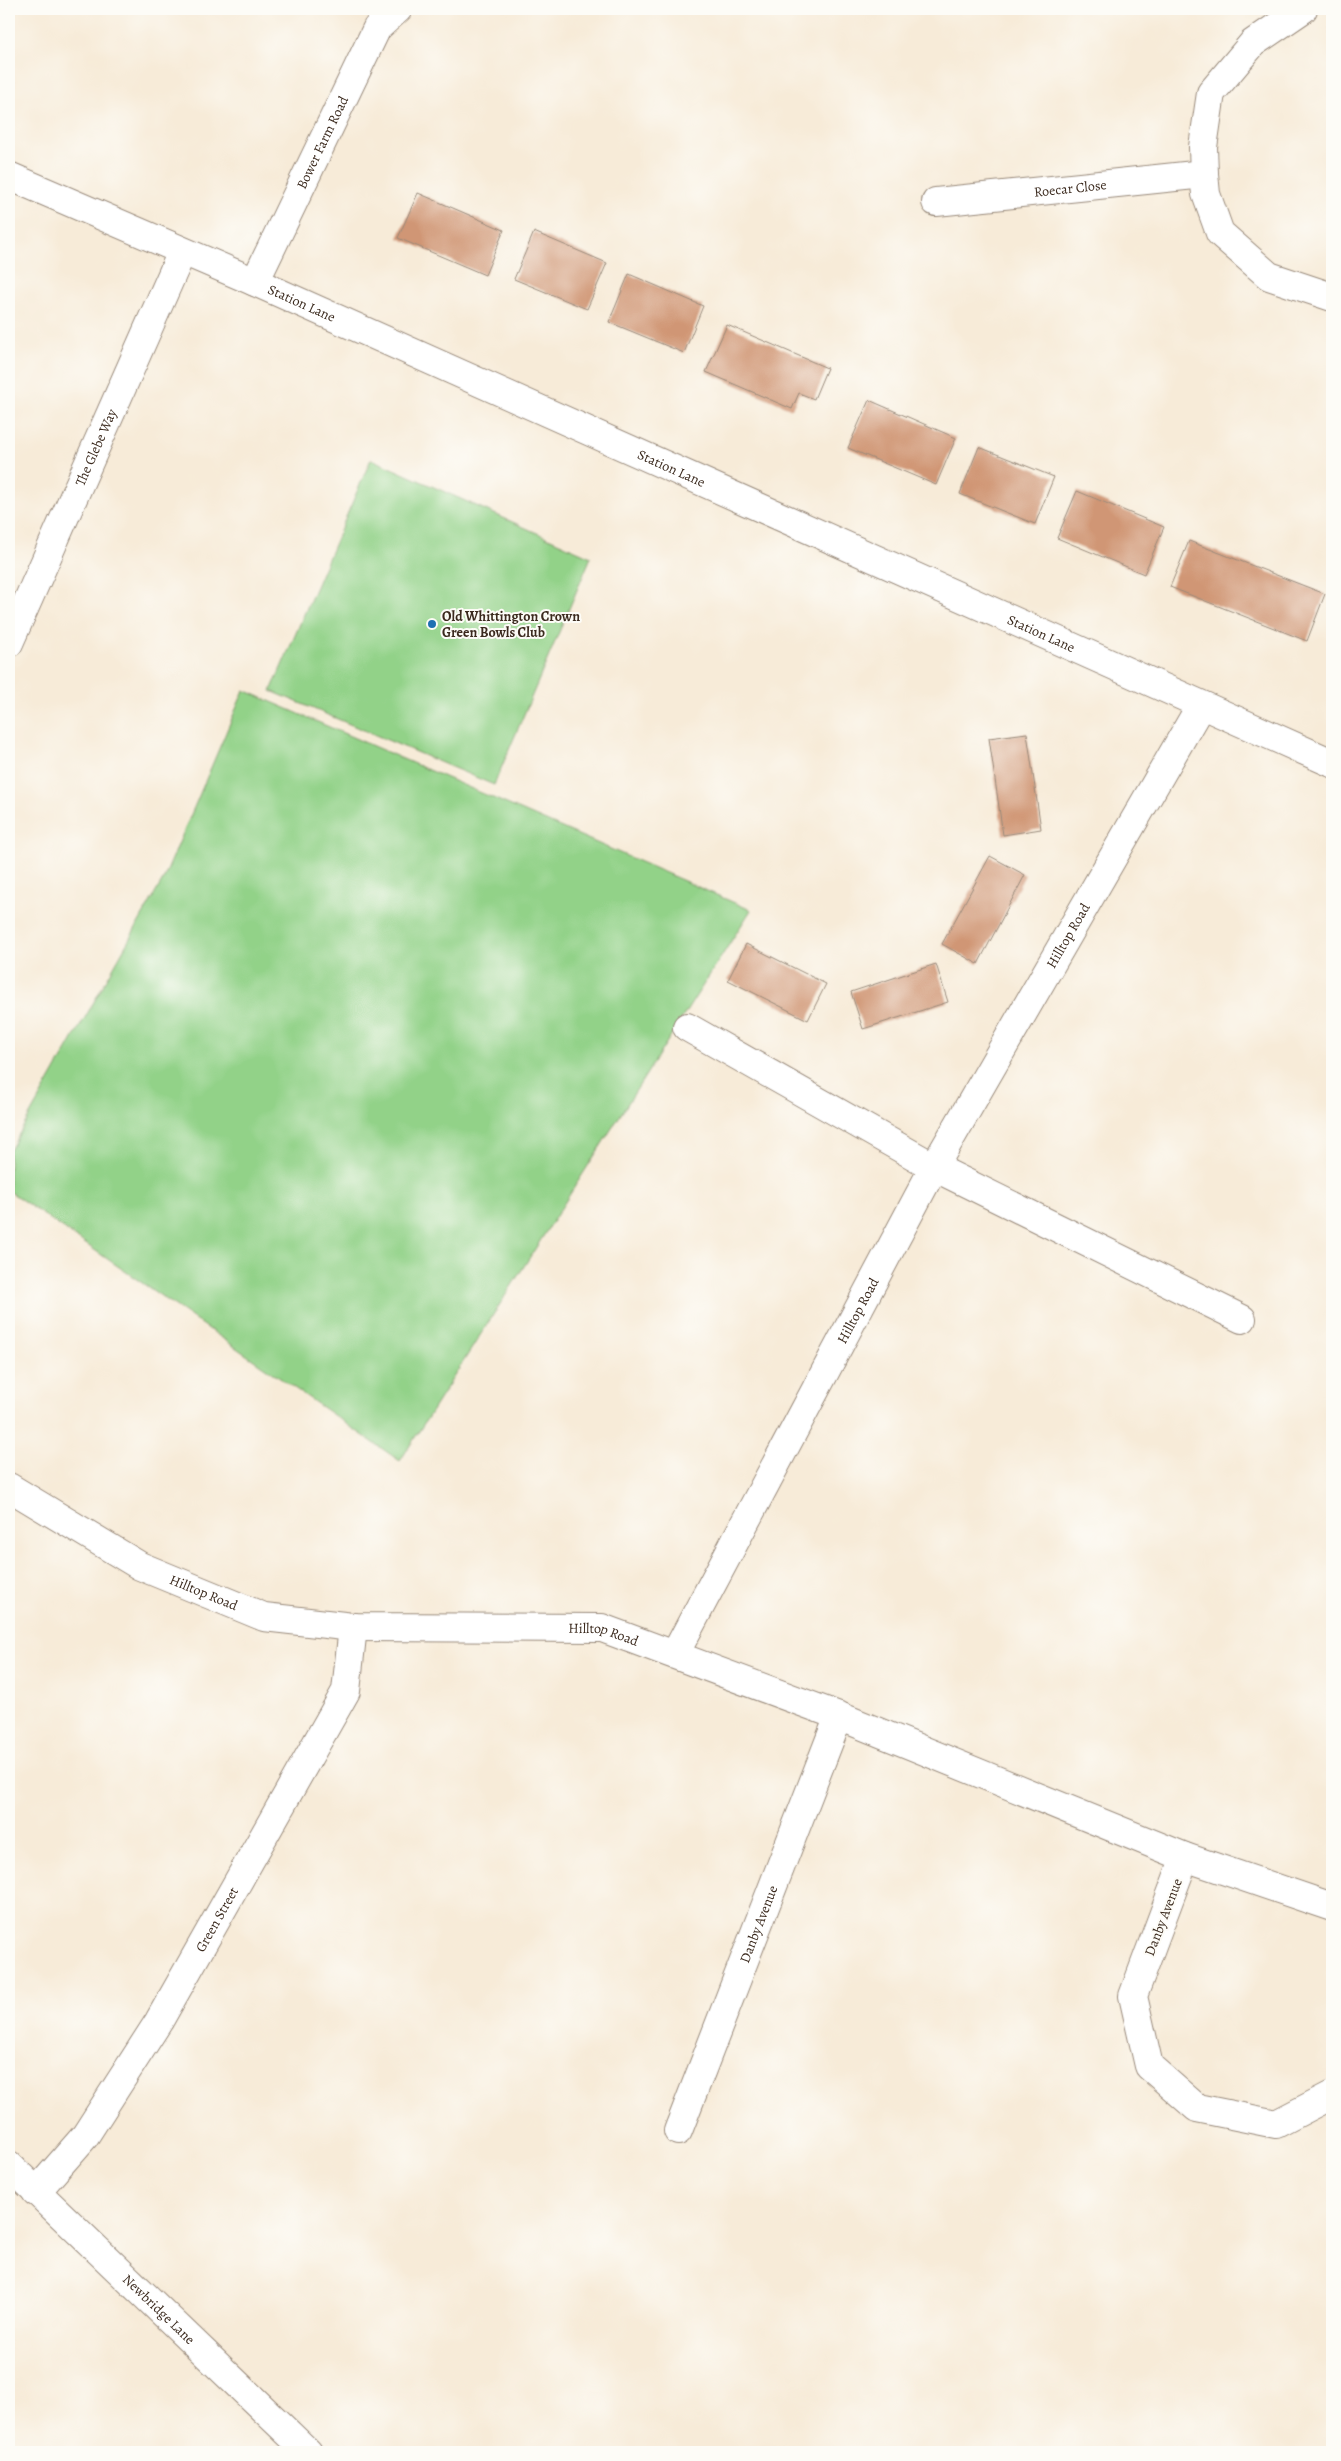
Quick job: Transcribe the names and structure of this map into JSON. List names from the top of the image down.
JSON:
{
  "streets": {
    "street": [
      "Bower Farm Road",
      "Roecar Close",
      "Station Lane",
      "The Glebe Way",
      "Hilltop Road",
      "Danby Avenue",
      "Green Street",
      "Newbridge Lane"
    ]
  },
  "crossings": [
    ["Bower Farm Road", "Station Lane"],
    ["Station Lane", "The Glebe Way"],
    ["Station Lane", "Hilltop Road"],
    ["Hilltop Road", "Green Street"],
    ["Green Street", "Newbridge Lane"]
  ],
  "places": ["Old Whittington Crown Green Bowls Club"]
}
